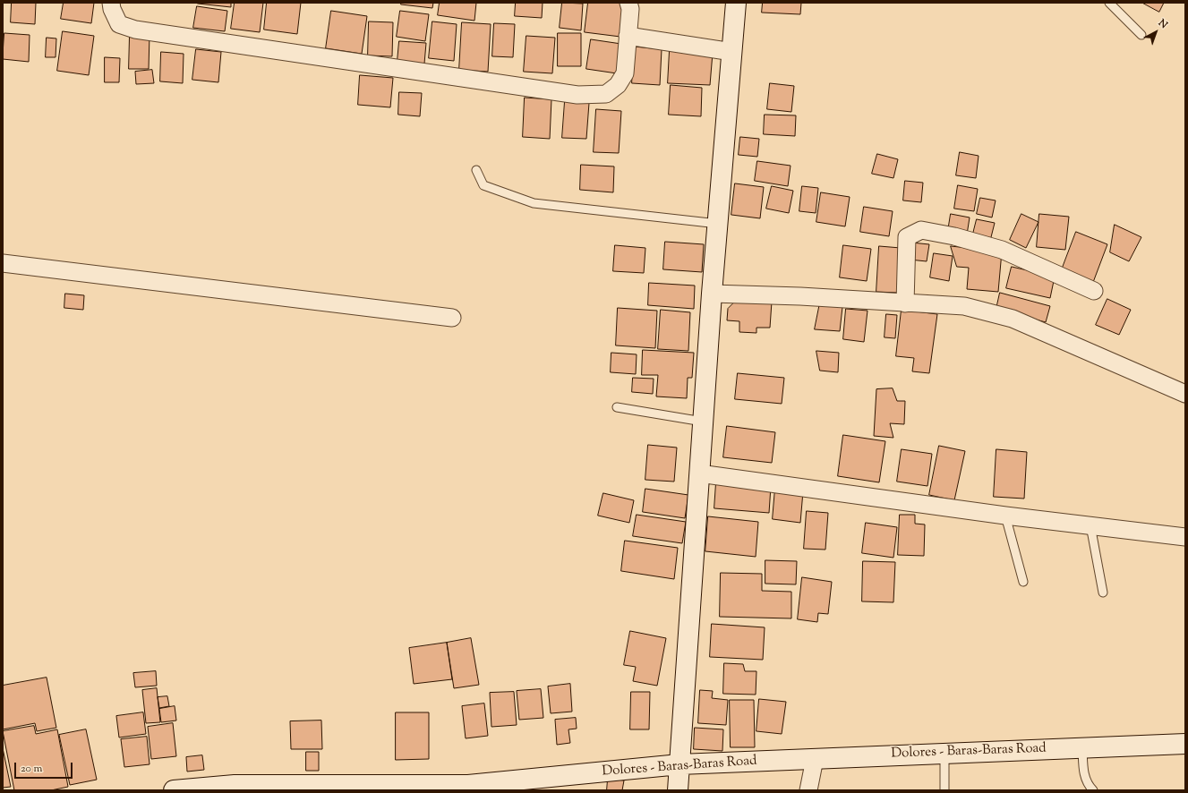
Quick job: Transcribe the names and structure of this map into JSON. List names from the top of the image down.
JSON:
{
  "streets": {
    "street": ["Dolores - Baras-Baras Road"]
  },
  "scale_bar": "20 m",
  "north": "top right"
}
